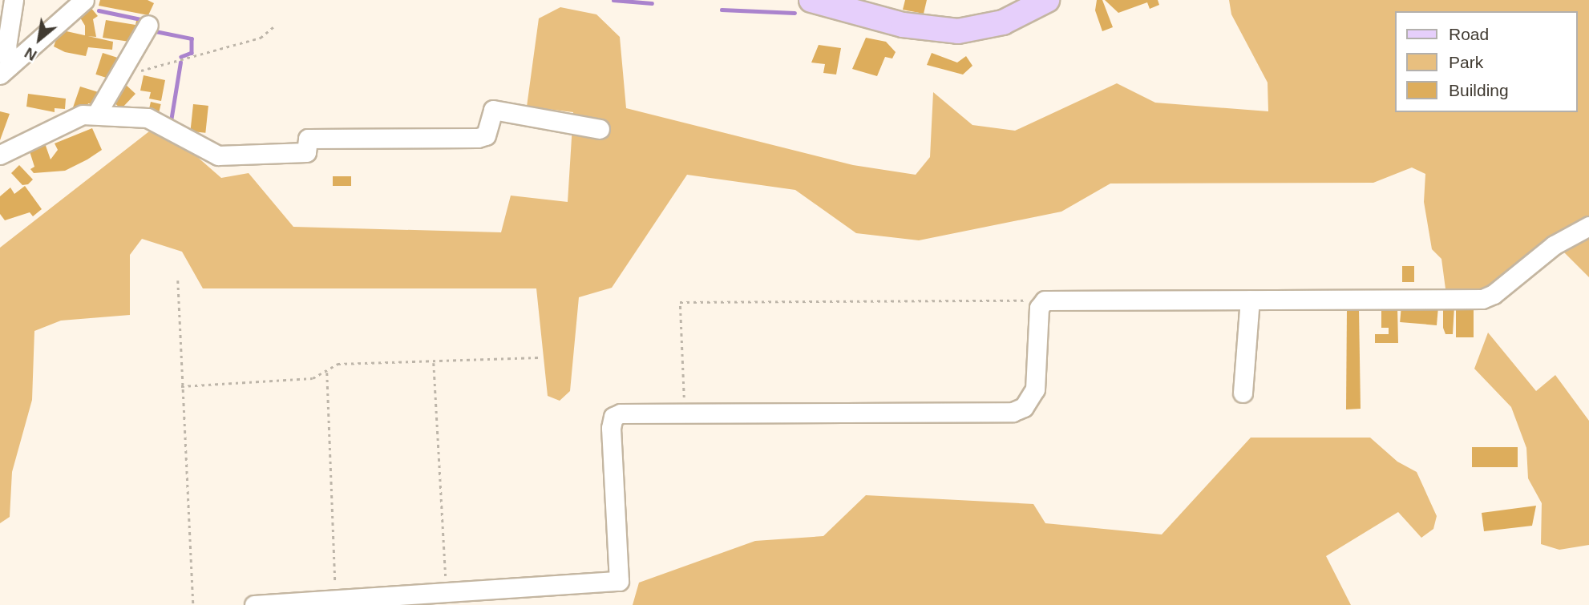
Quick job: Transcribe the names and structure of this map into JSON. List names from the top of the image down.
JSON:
{
  "legend": ["Road", "Park", "Building"],
  "north": "bottom left"
}
